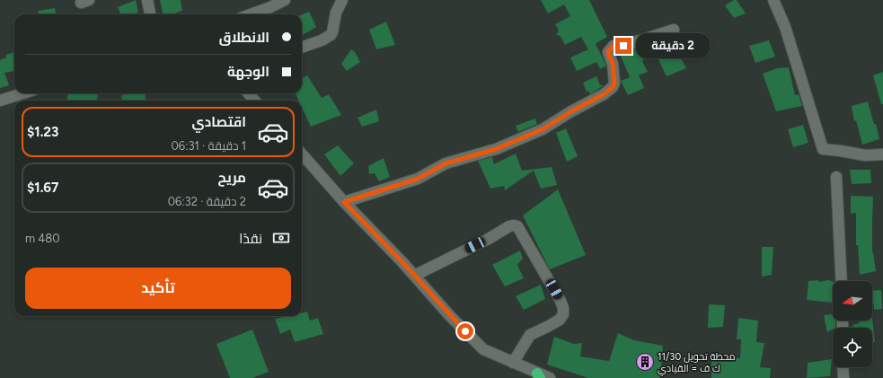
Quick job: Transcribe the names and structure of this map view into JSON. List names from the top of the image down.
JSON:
{
  "places": {
    "building": ["محطة تحويل 11/30 ك ف = القيادي"]
  },
  "north": "left",
  "page": {
    "banner": ["الانطلاق", "الوجهة"],
    "bubble": "2 دقيقة",
    "list": [
      {
        "name": "اقتصادي",
        "note": "1 دقيقة · 06:31",
        "value": "$1.23"
      },
      {
        "name": "مريح",
        "note": "2 دقيقة · 06:32",
        "value": "$1.67"
      }
    ],
    "pay": ["نقدًا", "480 m"],
    "buttons": "تأكيد"
  }
}
